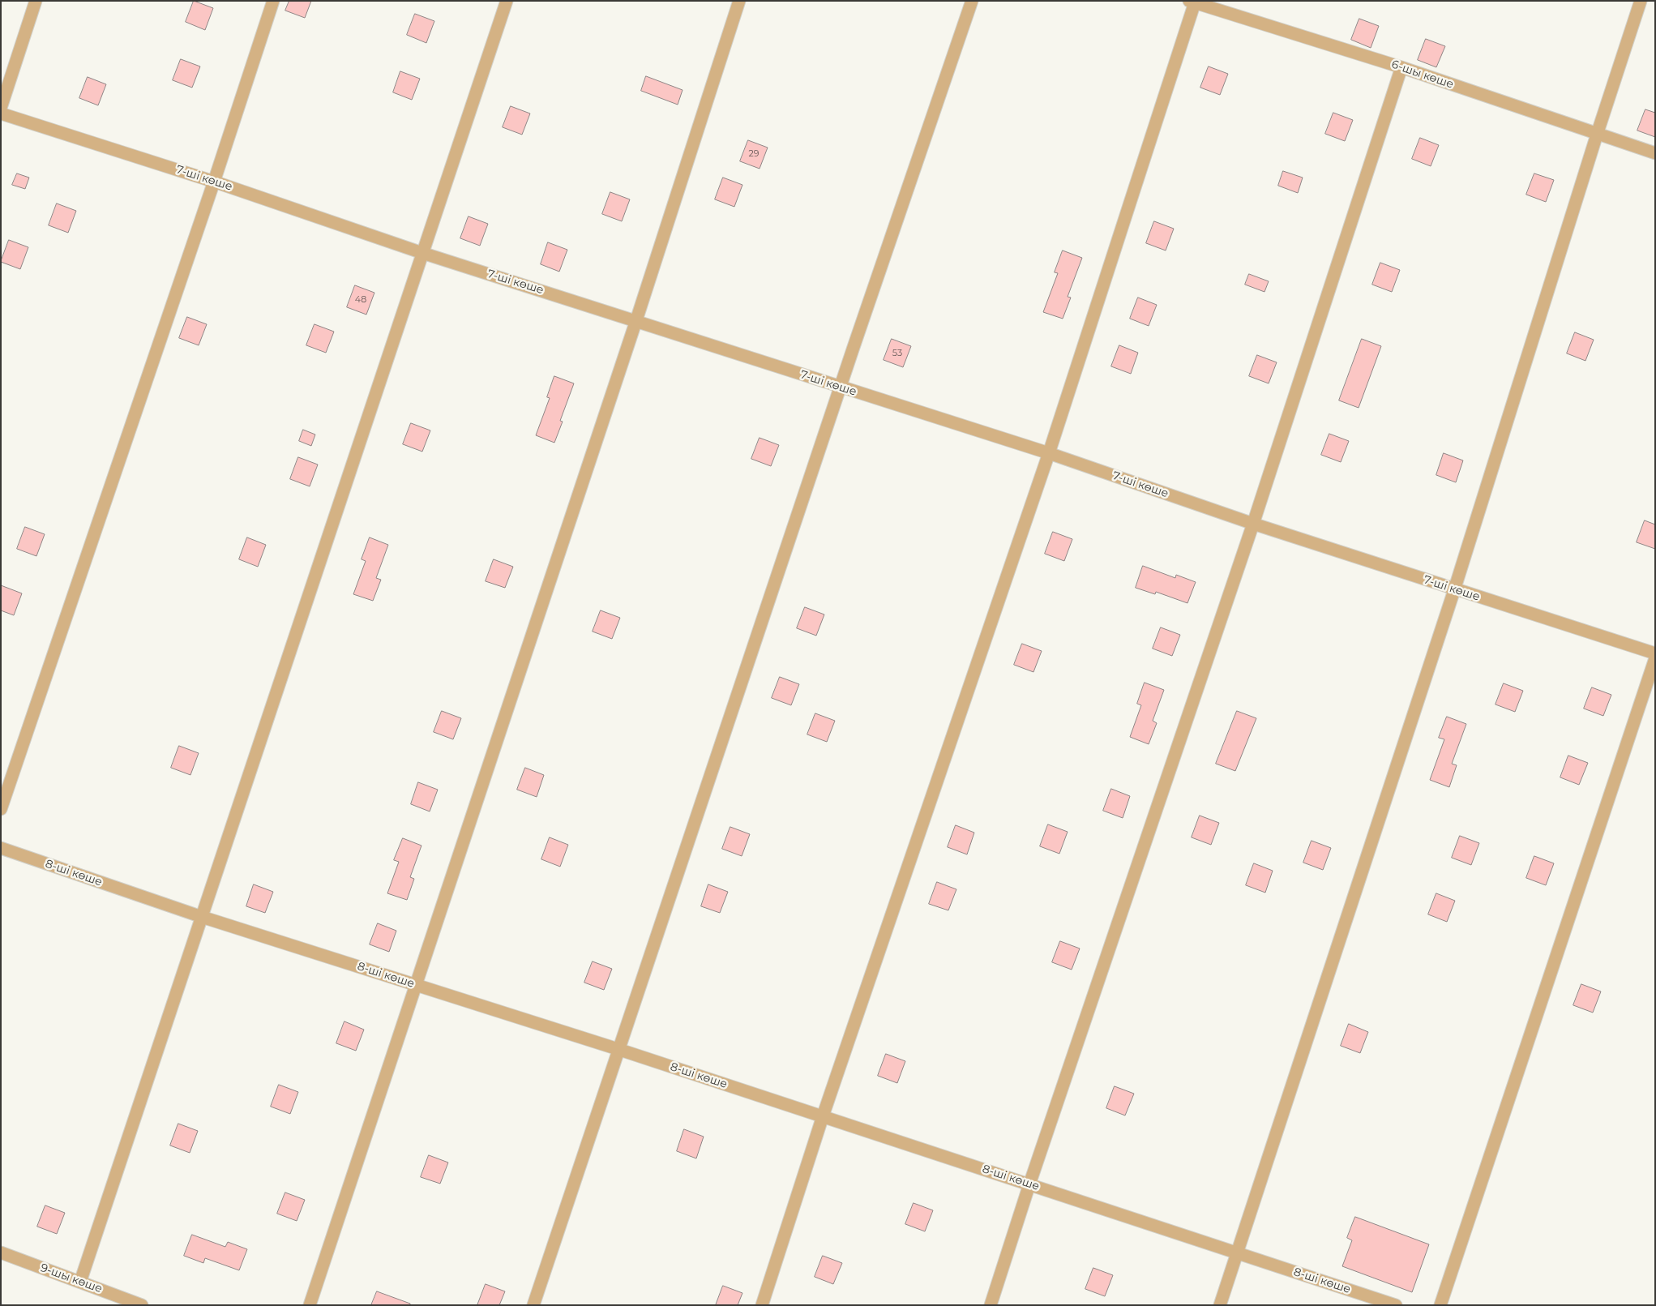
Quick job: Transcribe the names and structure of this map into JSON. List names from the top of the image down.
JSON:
{
  "streets": {
    "lane": [
      "6-шы көше",
      "7-ші көше",
      "8-ші көше",
      "9-шы көше"
    ]
  },
  "house_numbers": ["29", "48", "53"]
}
